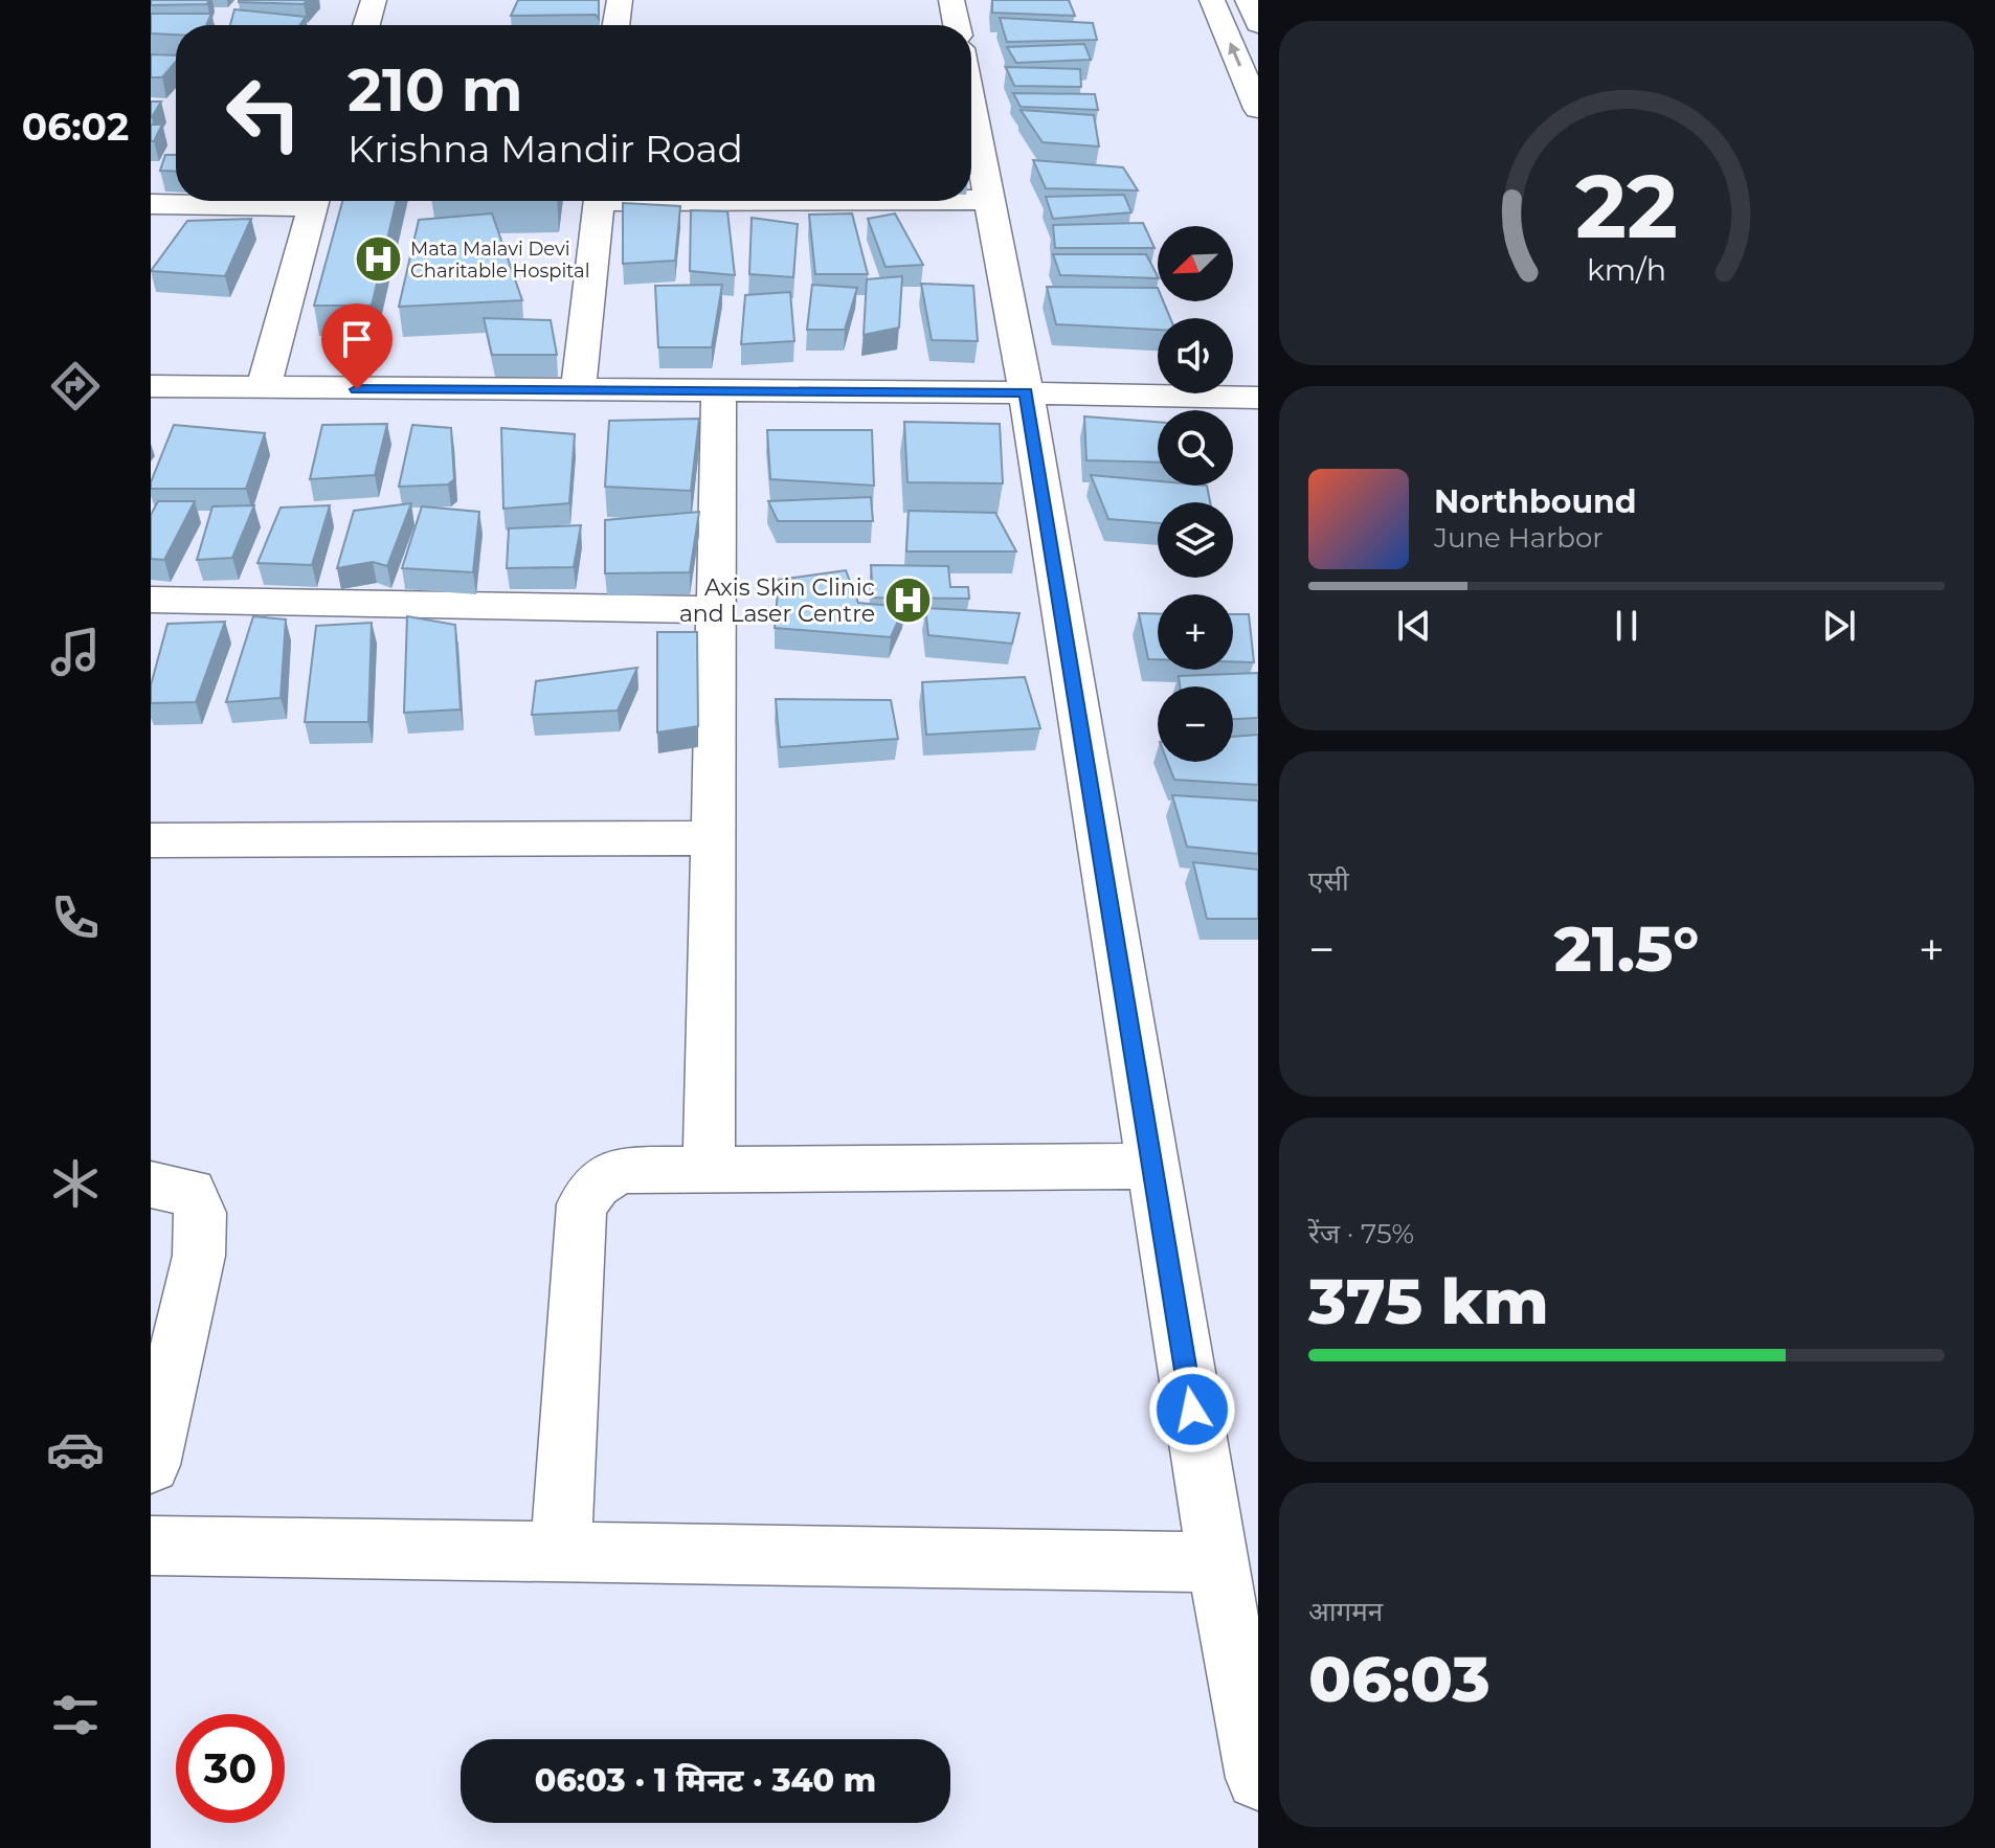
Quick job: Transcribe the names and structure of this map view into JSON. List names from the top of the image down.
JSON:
{
  "places": {
    "hospital": ["Mata Malavi Devi Charitable Hospital", "Axis Skin Clinic and Laser Centre"]
  },
  "north": "bottom left",
  "page": {
    "tabs": "06:02",
    "turn": ["210 m", "Krishna Mandir Road"],
    "map_buttons": ["+", "−"],
    "song": ["Northbound", "June Harbor"],
    "tile": [
      "एसी",
      ["रेंज · 75%", "375 km"],
      ["आगमन", "06:03"]
    ],
    "heat": ["−", "21.5°", "+"],
    "limit": "30",
    "trip": "06:03 · 1 मिनट · 340 m",
    "gauge": ["22", "km/h"]
  }
}
